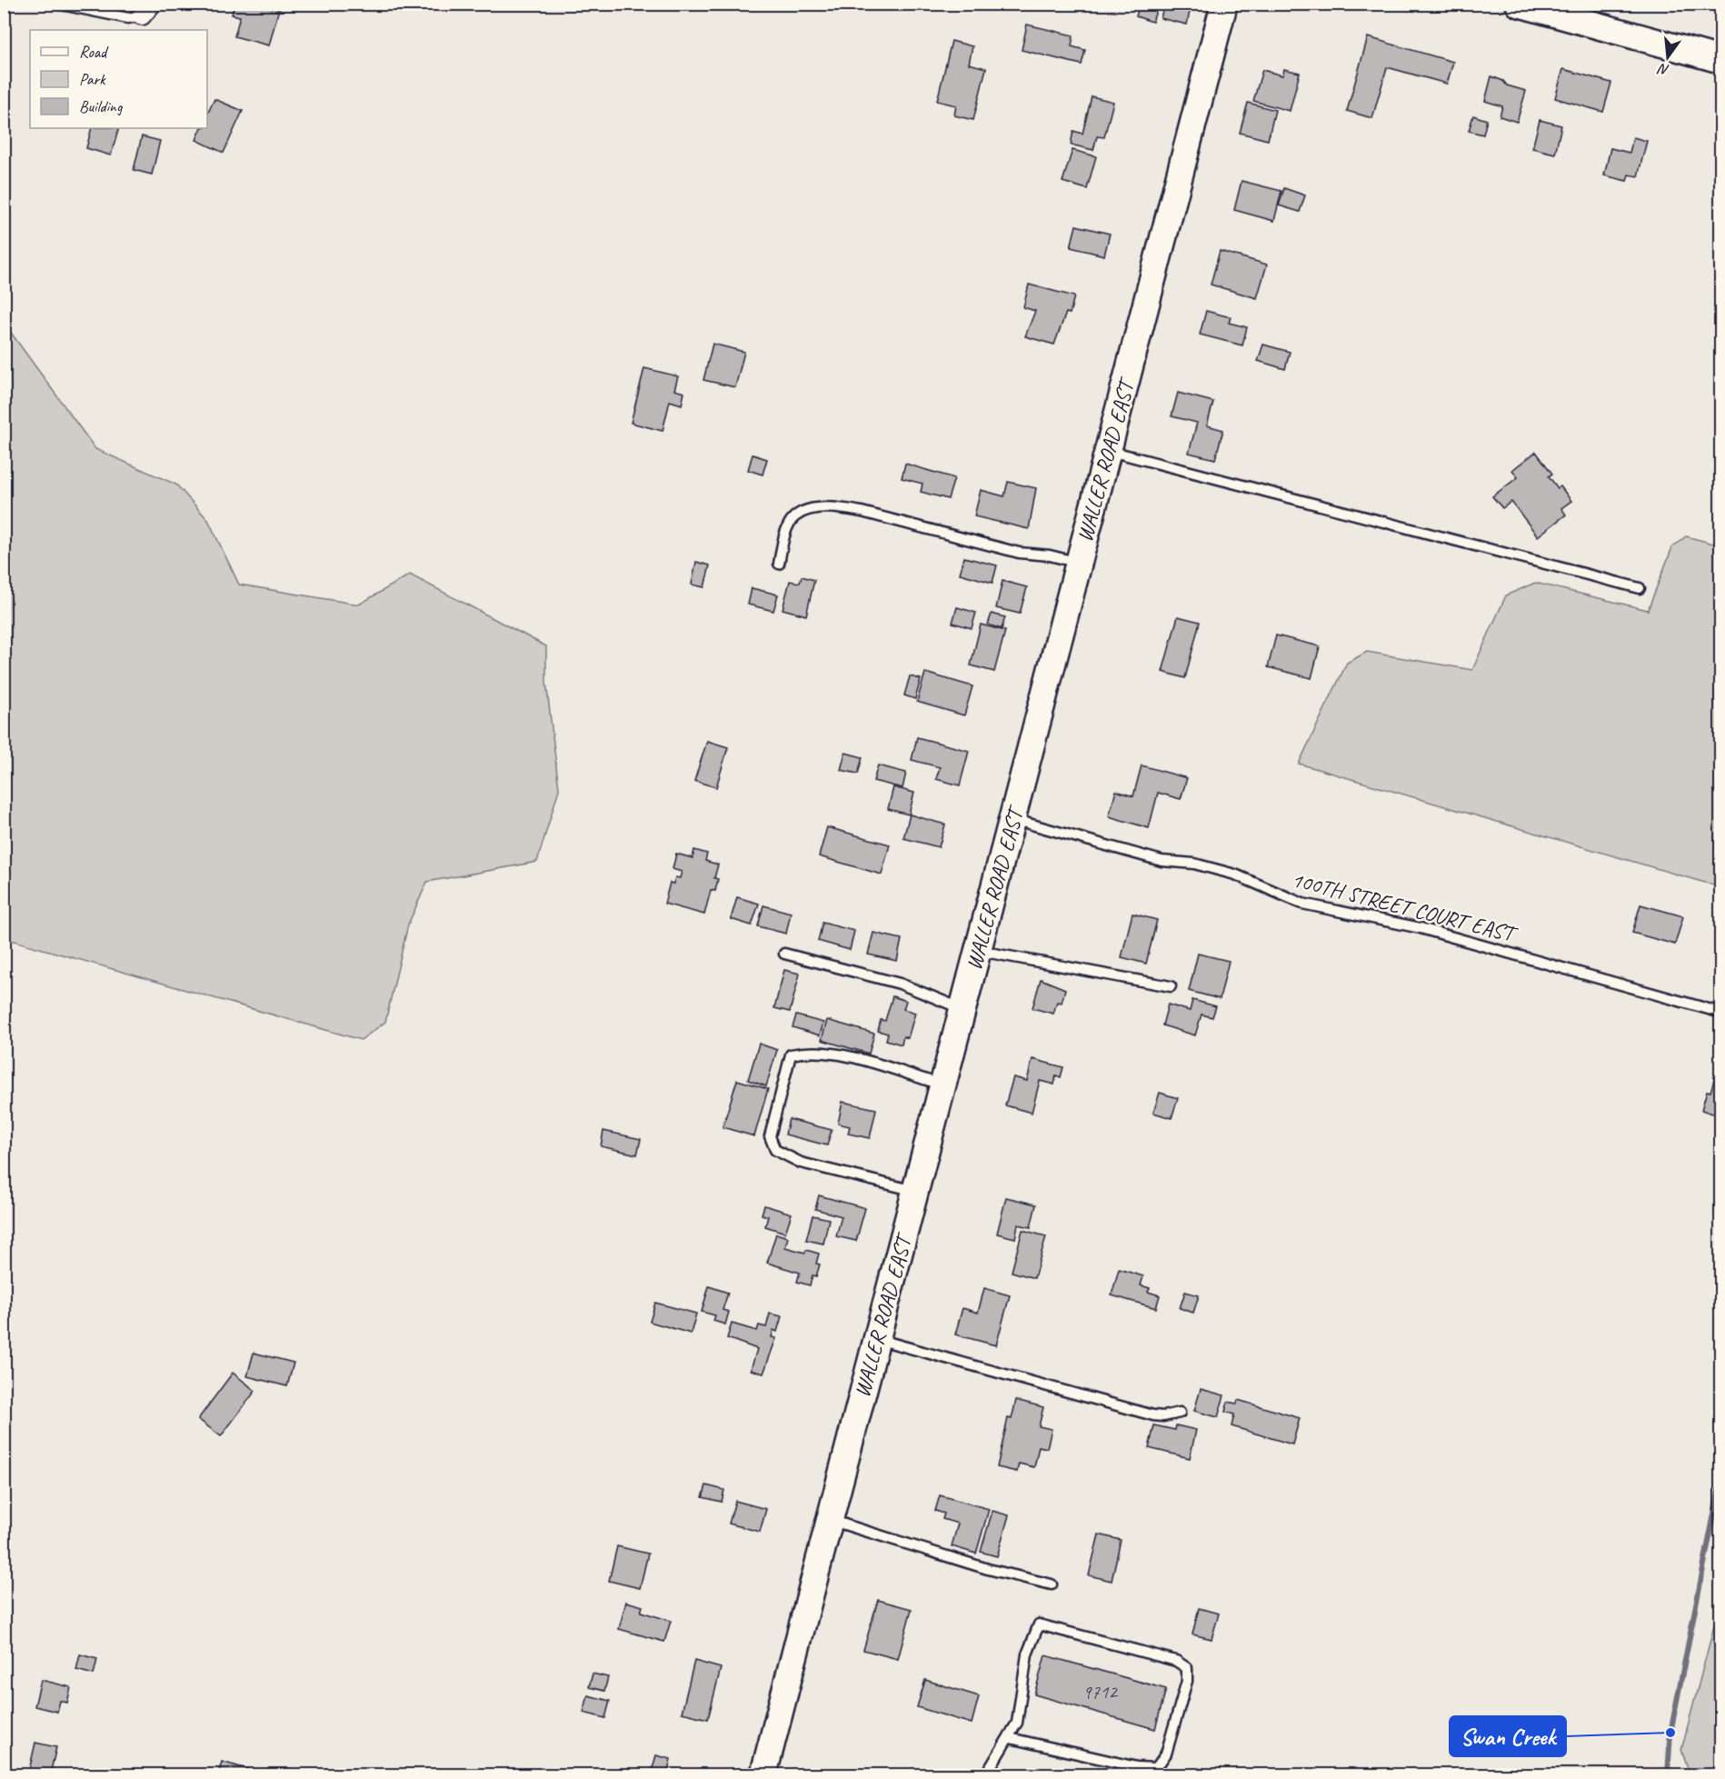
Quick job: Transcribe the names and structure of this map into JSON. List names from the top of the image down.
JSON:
{
  "streets": {
    "street": ["WALLER ROAD EAST"],
    "lane": ["100TH STREET COURT EAST"]
  },
  "crossings": [
    ["WALLER ROAD EAST", "100TH STREET COURT EAST"]
  ],
  "places": ["Swan Creek"],
  "house_numbers": ["9712"],
  "legend": ["Road", "Park", "Building"],
  "north": "bottom"
}
